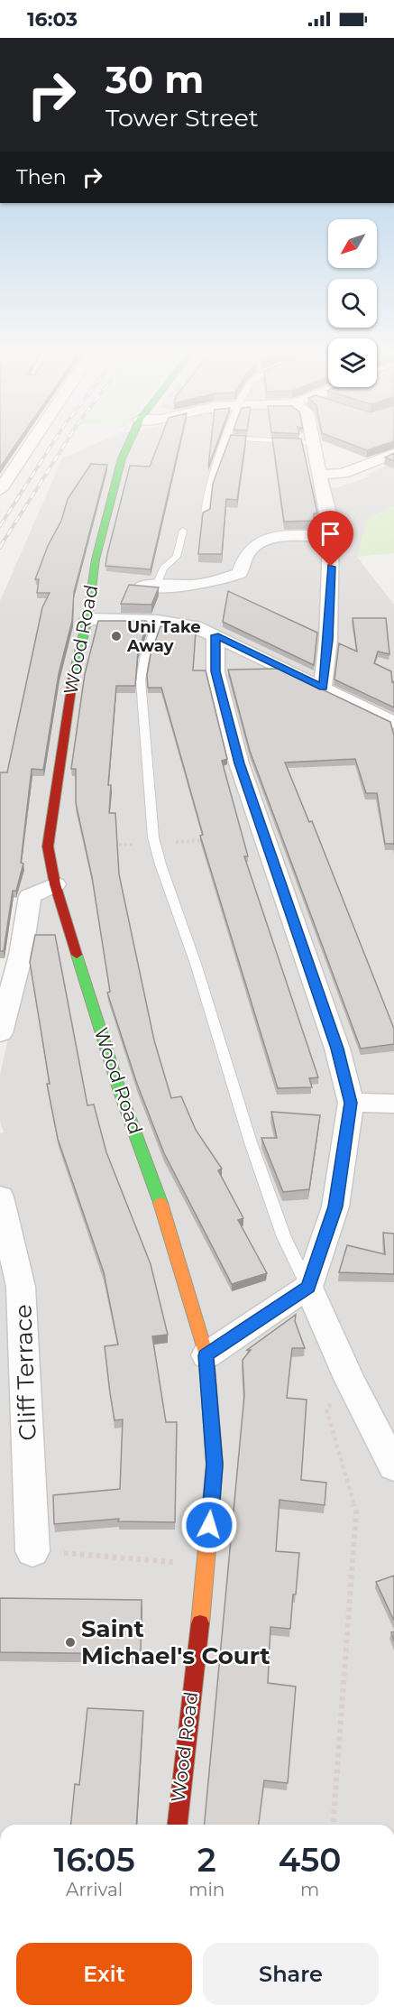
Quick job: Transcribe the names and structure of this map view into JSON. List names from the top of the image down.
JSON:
{
  "streets": {
    "street": ["Wood Road", "Cliff Terrace"]
  },
  "places": ["Uni Take Away", "Saint Michael's Court"],
  "north": "bottom left",
  "page": {
    "status": "16:03",
    "turn": ["30 m", "Tower Street"],
    "then": "Then",
    "eta": [
      "16:05",
      "Arrival",
      "2",
      "min",
      "450",
      "m"
    ],
    "buttons": ["Exit", "Share"]
  }
}
